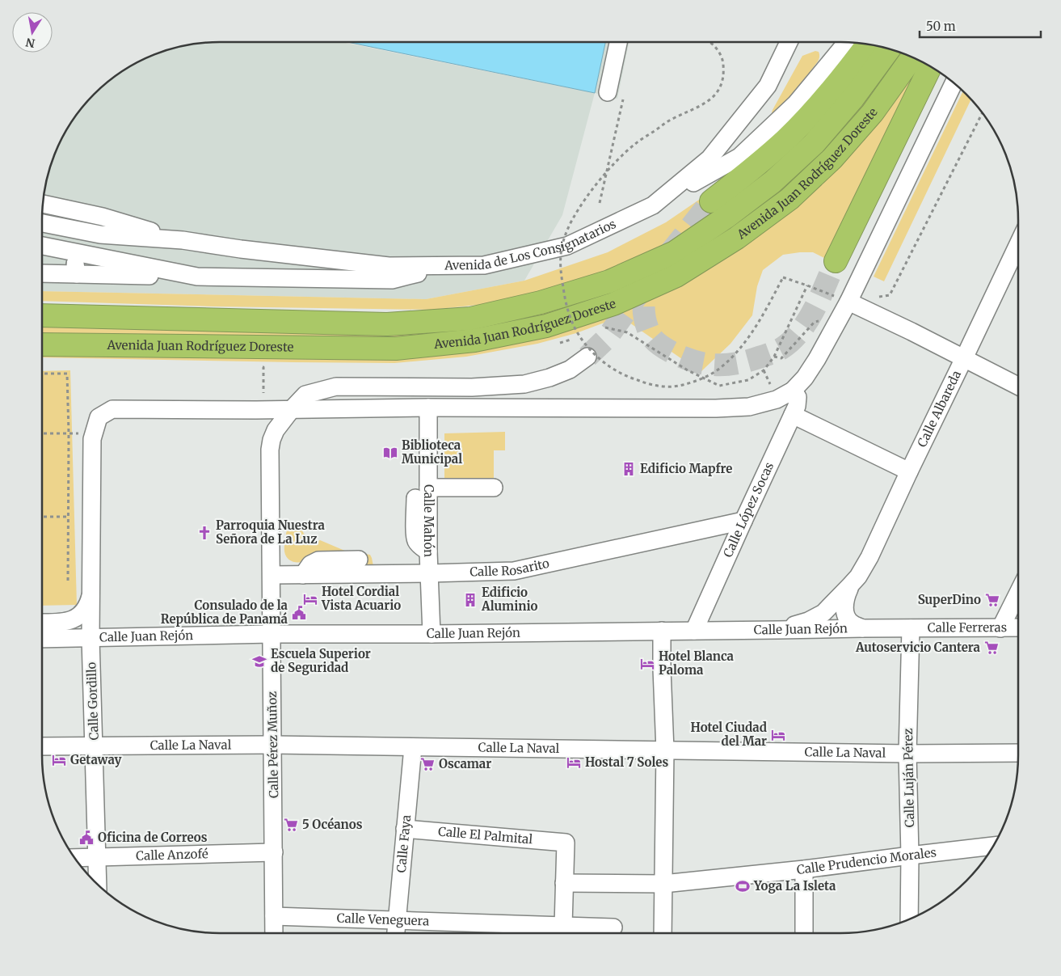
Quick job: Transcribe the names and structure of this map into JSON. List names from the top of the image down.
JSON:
{
  "streets": {
    "highway": ["Avenida Juan Rodríguez Doreste"],
    "street": [
      "Avenida de Los Consignatarios",
      "Calle Albareda",
      "Calle López Socas",
      "Calle Mahón",
      "Calle Rosarito",
      "Calle Ferreras",
      "Calle Juan Rejón",
      "Calle Gordillo",
      "Calle La Naval",
      "Calle Pérez Muñoz",
      "Calle Luján Pérez",
      "Calle El Palmital",
      "Calle Faya",
      "Calle Anzofé",
      "Calle Prudencio Morales",
      "Calle Veneguera"
    ]
  },
  "crossings": [
    ["Calle Albareda", "Calle Juan Rejón"],
    ["Calle López Socas", "Calle Rosarito"],
    ["Calle López Socas", "Calle Juan Rejón"],
    ["Calle Mahón", "Calle Rosarito"],
    ["Calle Mahón", "Calle Juan Rejón"],
    ["Calle Rosarito", "Calle Pérez Muñoz"],
    ["Calle Ferreras", "Calle Juan Rejón"],
    ["Calle Ferreras", "Calle Luján Pérez"],
    ["Calle Juan Rejón", "Calle Gordillo"],
    ["Calle Juan Rejón", "Calle Pérez Muñoz"],
    ["Calle Juan Rejón", "Calle Luján Pérez"],
    ["Calle Gordillo", "Calle La Naval"],
    ["Calle Gordillo", "Calle Pérez Muñoz"],
    ["Calle Gordillo", "Calle Anzofé"],
    ["Calle La Naval", "Calle Pérez Muñoz"],
    ["Calle La Naval", "Calle Luján Pérez"],
    ["Calle La Naval", "Calle Faya"],
    ["Calle Pérez Muñoz", "Calle Anzofé"],
    ["Calle Pérez Muñoz", "Calle Veneguera"],
    ["Calle Luján Pérez", "Calle Prudencio Morales"],
    ["Calle El Palmital", "Calle Faya"],
    ["Calle El Palmital", "Calle Prudencio Morales"],
    ["Calle Faya", "Calle Veneguera"]
  ],
  "places": {
    "library": ["Biblioteca Municipal"],
    "building": ["Edificio Mapfre", "Edificio Aluminio"],
    "church": ["Parroquia Nuestra Señora de La Luz"],
    "hotel": [
      "Hotel Cordial Vista Acuario",
      "Hotel Blanca Paloma",
      "Hotel Ciudad del Mar",
      "Getaway",
      "Hostal 7 Soles"
    ],
    "supermarket": [
      "SuperDino",
      "Autoservicio Cantera",
      "Oscamar",
      "5 Océanos"
    ],
    "public building": ["Consulado de la República de Panamá", "Oficina de Correos"],
    "school or university": ["Escuela Superior de Seguridad"],
    "sports": ["Yoga La Isleta"]
  },
  "scale_bar": "50 m",
  "north": "bottom"
}
